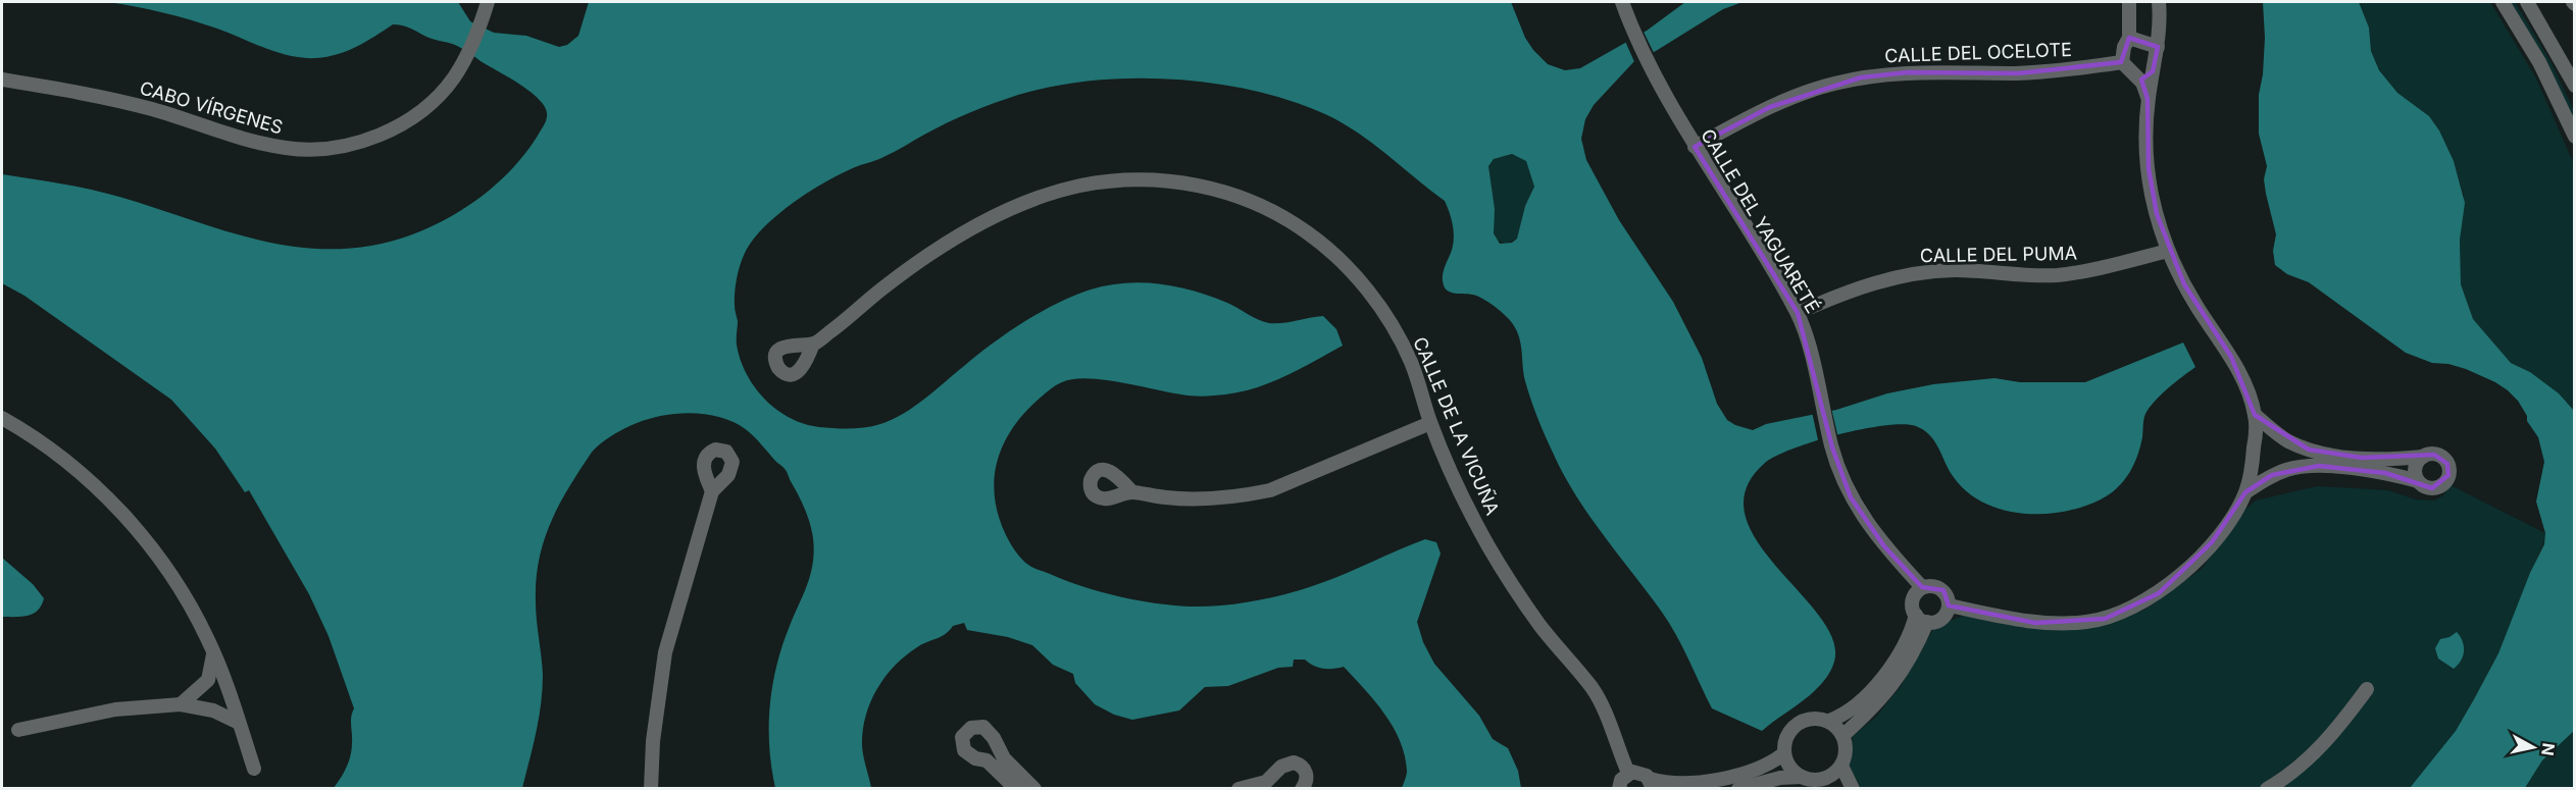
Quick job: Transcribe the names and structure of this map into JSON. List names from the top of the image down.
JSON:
{
  "streets": {
    "street": [
      "CALLE DEL OCELOTE",
      "CABO VÍRGENES",
      "CALLE DEL YAGUARETÉ",
      "CALLE DEL PUMA",
      "CALLE DE LA VICUÑA"
    ]
  },
  "crossings": [
    ["CALLE DEL OCELOTE", "CALLE DEL YAGUARETÉ"],
    ["CALLE DEL YAGUARETÉ", "CALLE DEL PUMA"]
  ],
  "north": "right"
}
